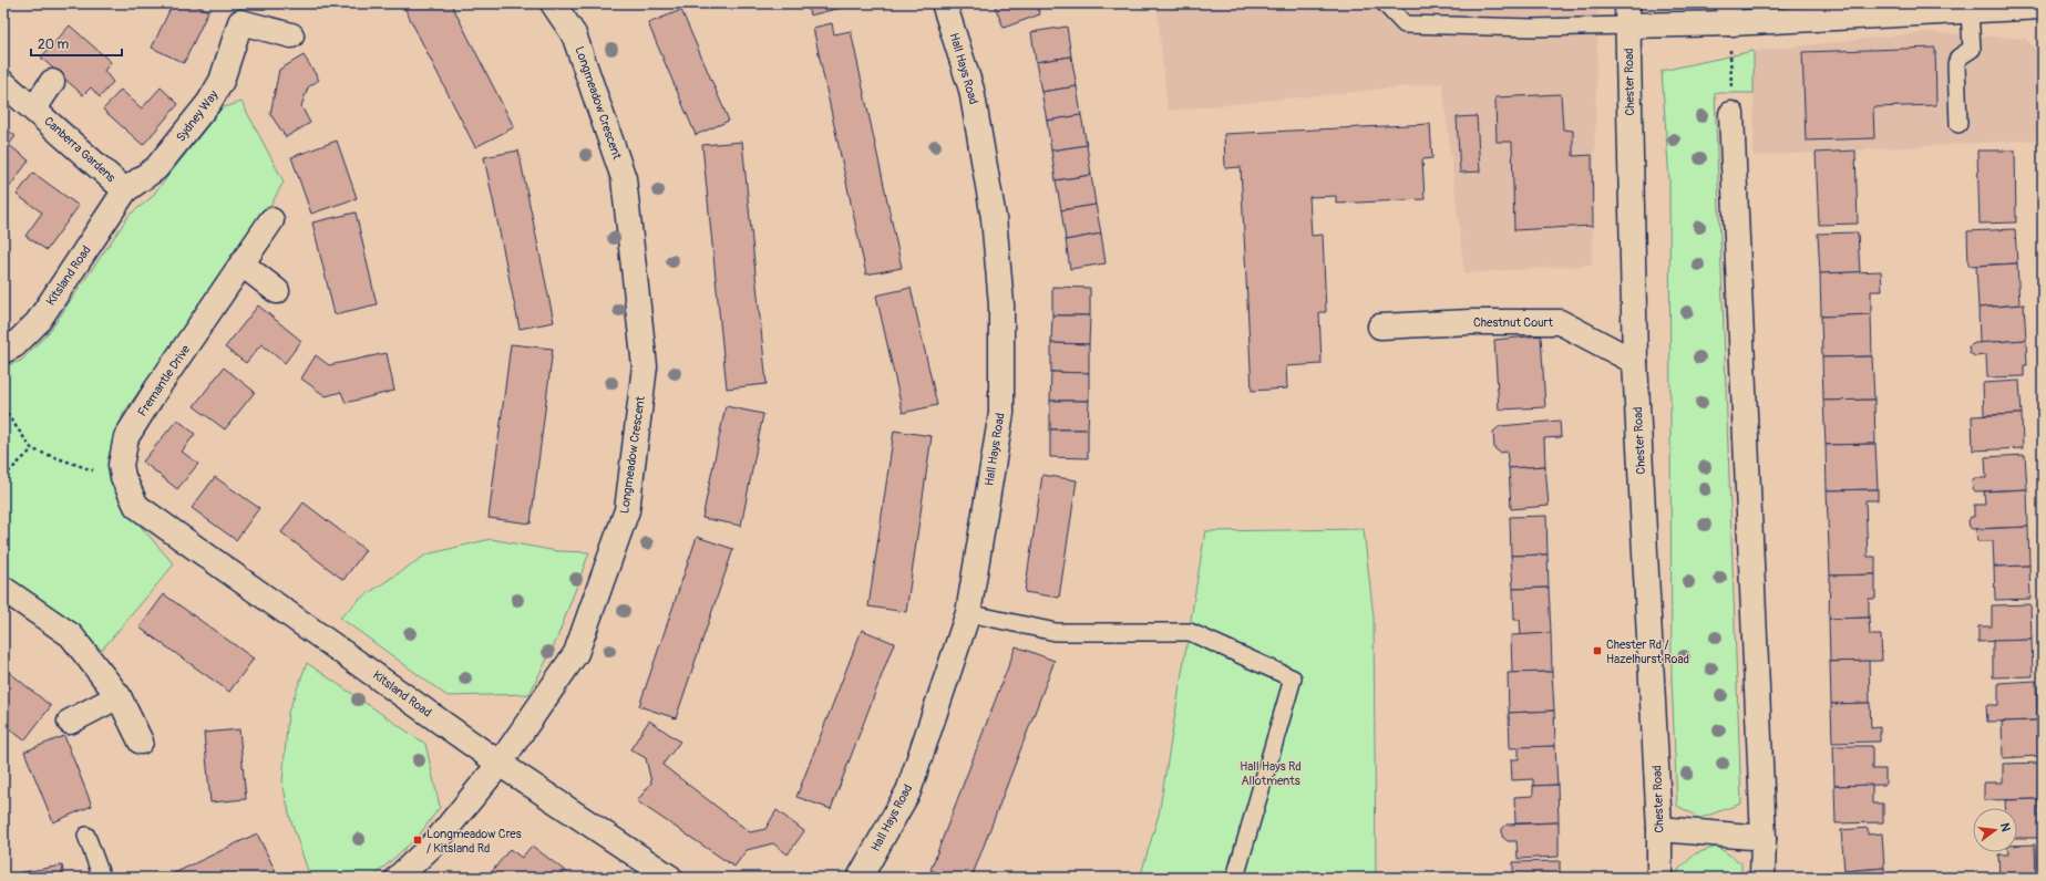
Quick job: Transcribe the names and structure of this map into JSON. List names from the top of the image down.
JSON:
{
  "streets": {
    "street": [
      "Hall Hays Road",
      "Chester Road",
      "Longmeadow Crescent",
      "Sydney Way",
      "Canberra Gardens",
      "Kitsland Road",
      "Chestnut Court",
      "Fremantle Drive"
    ]
  },
  "crossings": [
    ["Chester Road", "Chestnut Court"],
    ["Longmeadow Crescent", "Kitsland Road"],
    ["Sydney Way", "Canberra Gardens"],
    ["Sydney Way", "Kitsland Road"],
    ["Canberra Gardens", "Kitsland Road"],
    ["Kitsland Road", "Fremantle Drive"]
  ],
  "parks": ["Hall Hays Rd Allotments"],
  "places": {
    "transit": ["Chester Rd / Hazelhurst Road", "Longmeadow Cres / Kitsland Rd"]
  },
  "scale_bar": "20 m",
  "north": "right"
}
